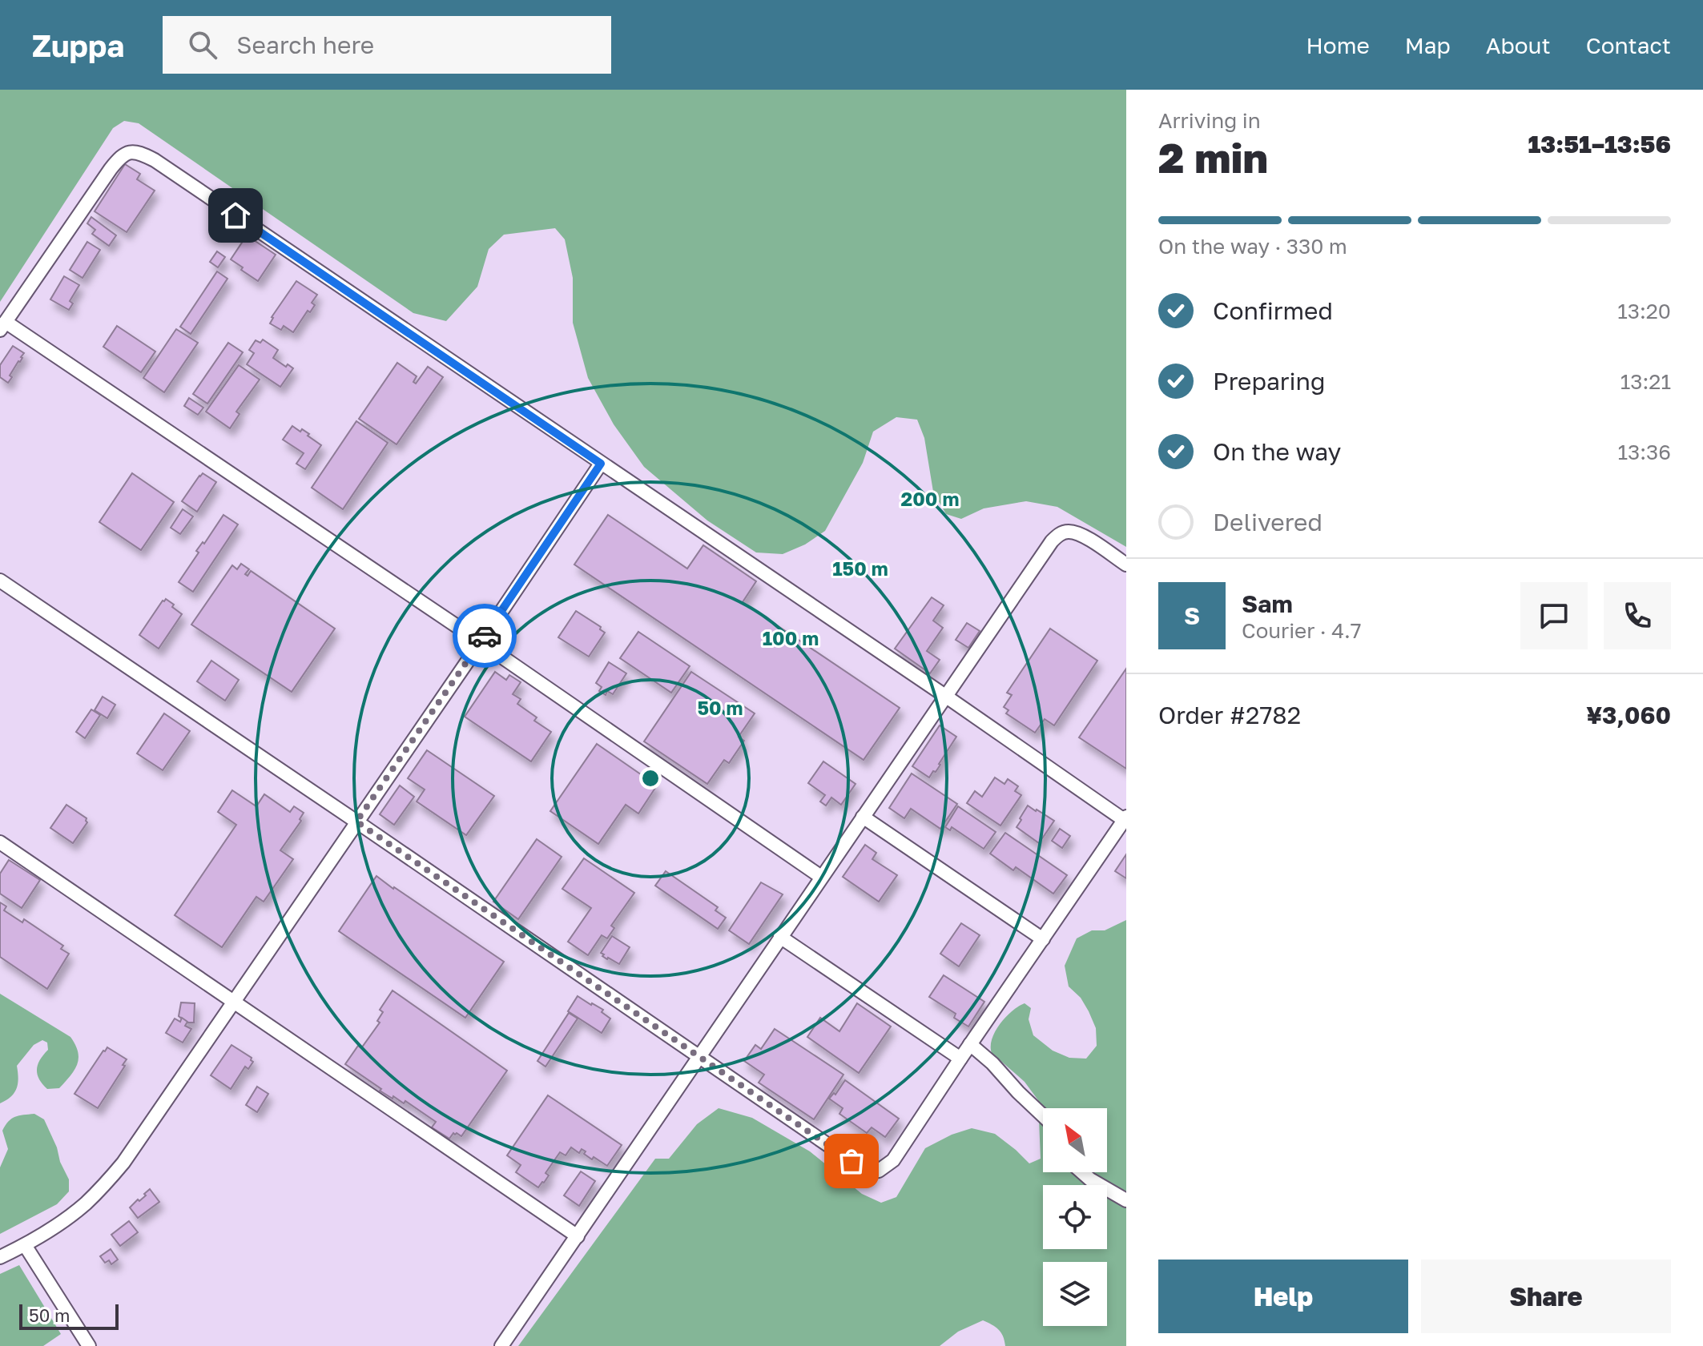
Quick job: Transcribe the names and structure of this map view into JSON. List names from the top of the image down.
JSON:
{
  "scale_bar": "50 m",
  "north": "top left",
  "page": {
    "header": "Zuppa",
    "search": "Search here",
    "nav": [
      "Home",
      "Map",
      "About",
      "Contact"
    ],
    "heading": ["2 min", "Arriving in", "13:51–13:56"],
    "panel": [
      "Sam",
      "Courier · 4.7",
      "Order #2782",
      "¥3,060"
    ],
    "bar": "On the way · 330 m",
    "list": [
      ["Confirmed", "13:20"],
      ["Preparing", "13:21"],
      ["On the way", "13:36"],
      "Delivered"
    ],
    "round": "S",
    "buttons": ["Help", "Share"],
    "scale": "50 m"
  },
  "rings": [
    "200 m",
    "150 m",
    "100 m",
    "50 m"
  ]
}
